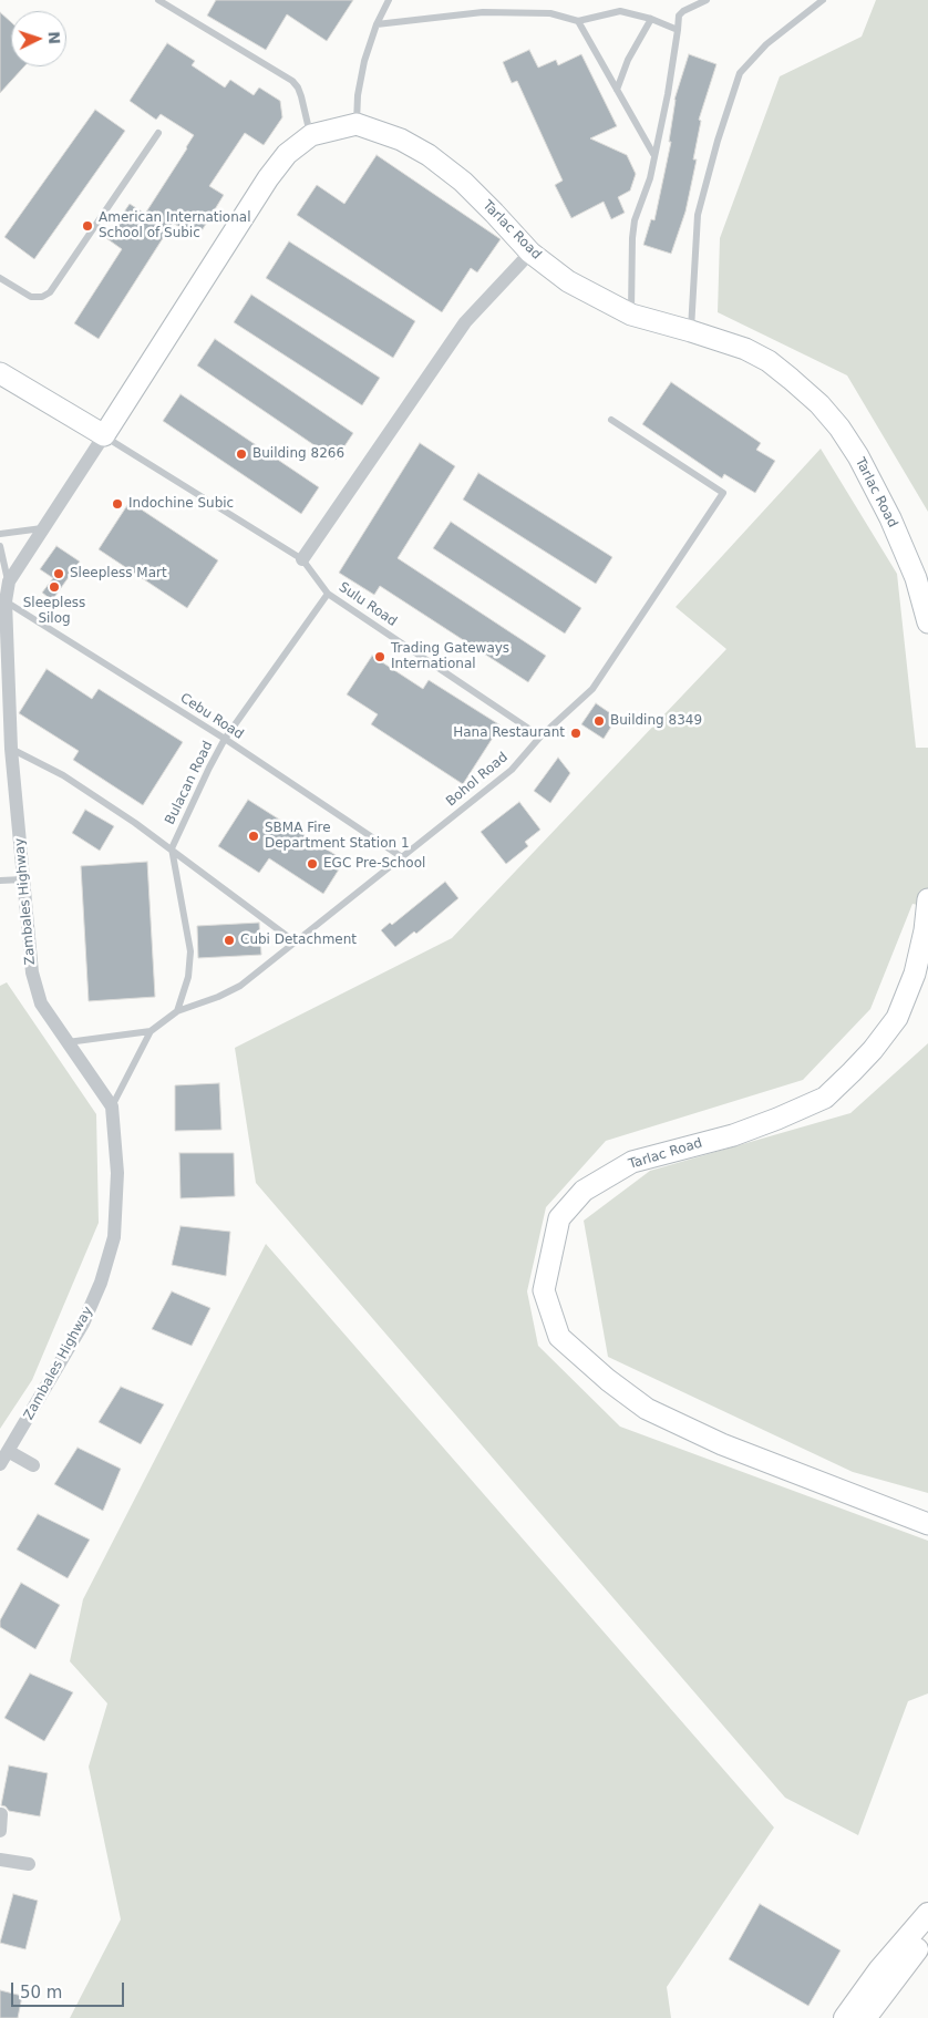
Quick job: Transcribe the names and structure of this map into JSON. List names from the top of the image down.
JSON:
{
  "streets": {
    "main road": ["Tarlac Road"],
    "street": ["Zambales Highway"],
    "lane": [
      "Sulu Road",
      "Cebu Road",
      "Bohol Road",
      "Bulacan Road"
    ]
  },
  "crossings": [
    ["Sulu Road", "Bohol Road"],
    ["Sulu Road", "Bulacan Road"],
    ["Sulu Road", "Zambales Highway"],
    ["Cebu Road", "Bohol Road"],
    ["Cebu Road", "Bulacan Road"],
    ["Cebu Road", "Zambales Highway"],
    ["Bohol Road", "Zambales Highway"]
  ],
  "places": [
    "American International School of Subic",
    "Building 8266",
    "Indochine Subic",
    "Sleepless Mart",
    "Sleepless Silog",
    "Trading Gateways International",
    "Building 8349",
    "Hana Restaurant",
    "SBMA Fire Department Station 1",
    "EGC Pre-School",
    "Cubi Detachment"
  ],
  "scale_bar": "50 m",
  "north": "right"
}
